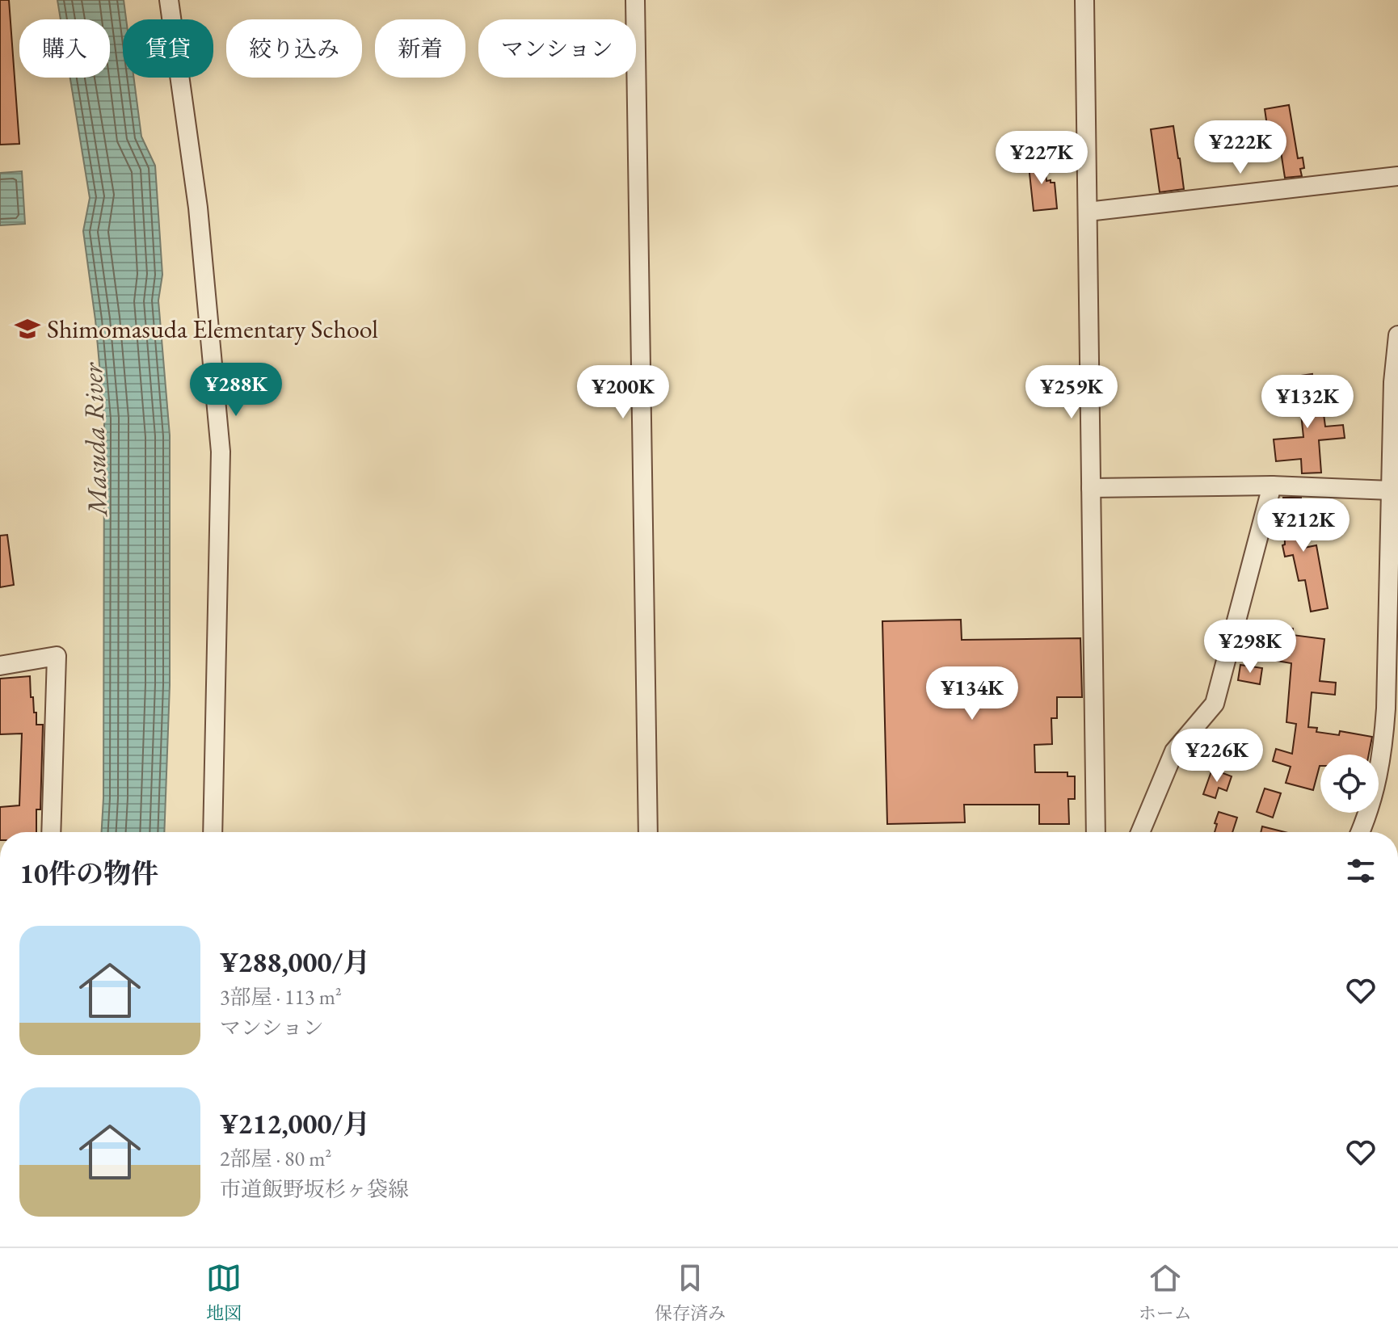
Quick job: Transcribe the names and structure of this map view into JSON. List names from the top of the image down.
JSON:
{
  "water": ["Masuda River"],
  "places": {
    "school or university": ["Shimomasuda Elementary School"]
  },
  "page": {
    "chip": [
      "購入",
      "賃貸",
      "絞り込み",
      "新着",
      "マンション"
    ],
    "price": [
      "¥222K",
      "¥227K",
      "¥288K",
      "¥200K",
      "¥259K",
      "¥132K",
      "¥212K",
      "¥298K",
      "¥134K",
      "¥226K"
    ],
    "heading": "10件の物件",
    "list": [
      {
        "name": "¥288,000/月",
        "note": "3部屋 · 113 m² · マンション"
      },
      {
        "name": "¥212,000/月",
        "note": "2部屋 · 80 m² · 市道飯野坂杉ヶ袋線"
      }
    ],
    "tabs": ["地図", "保存済み", "ホーム"]
  }
}
